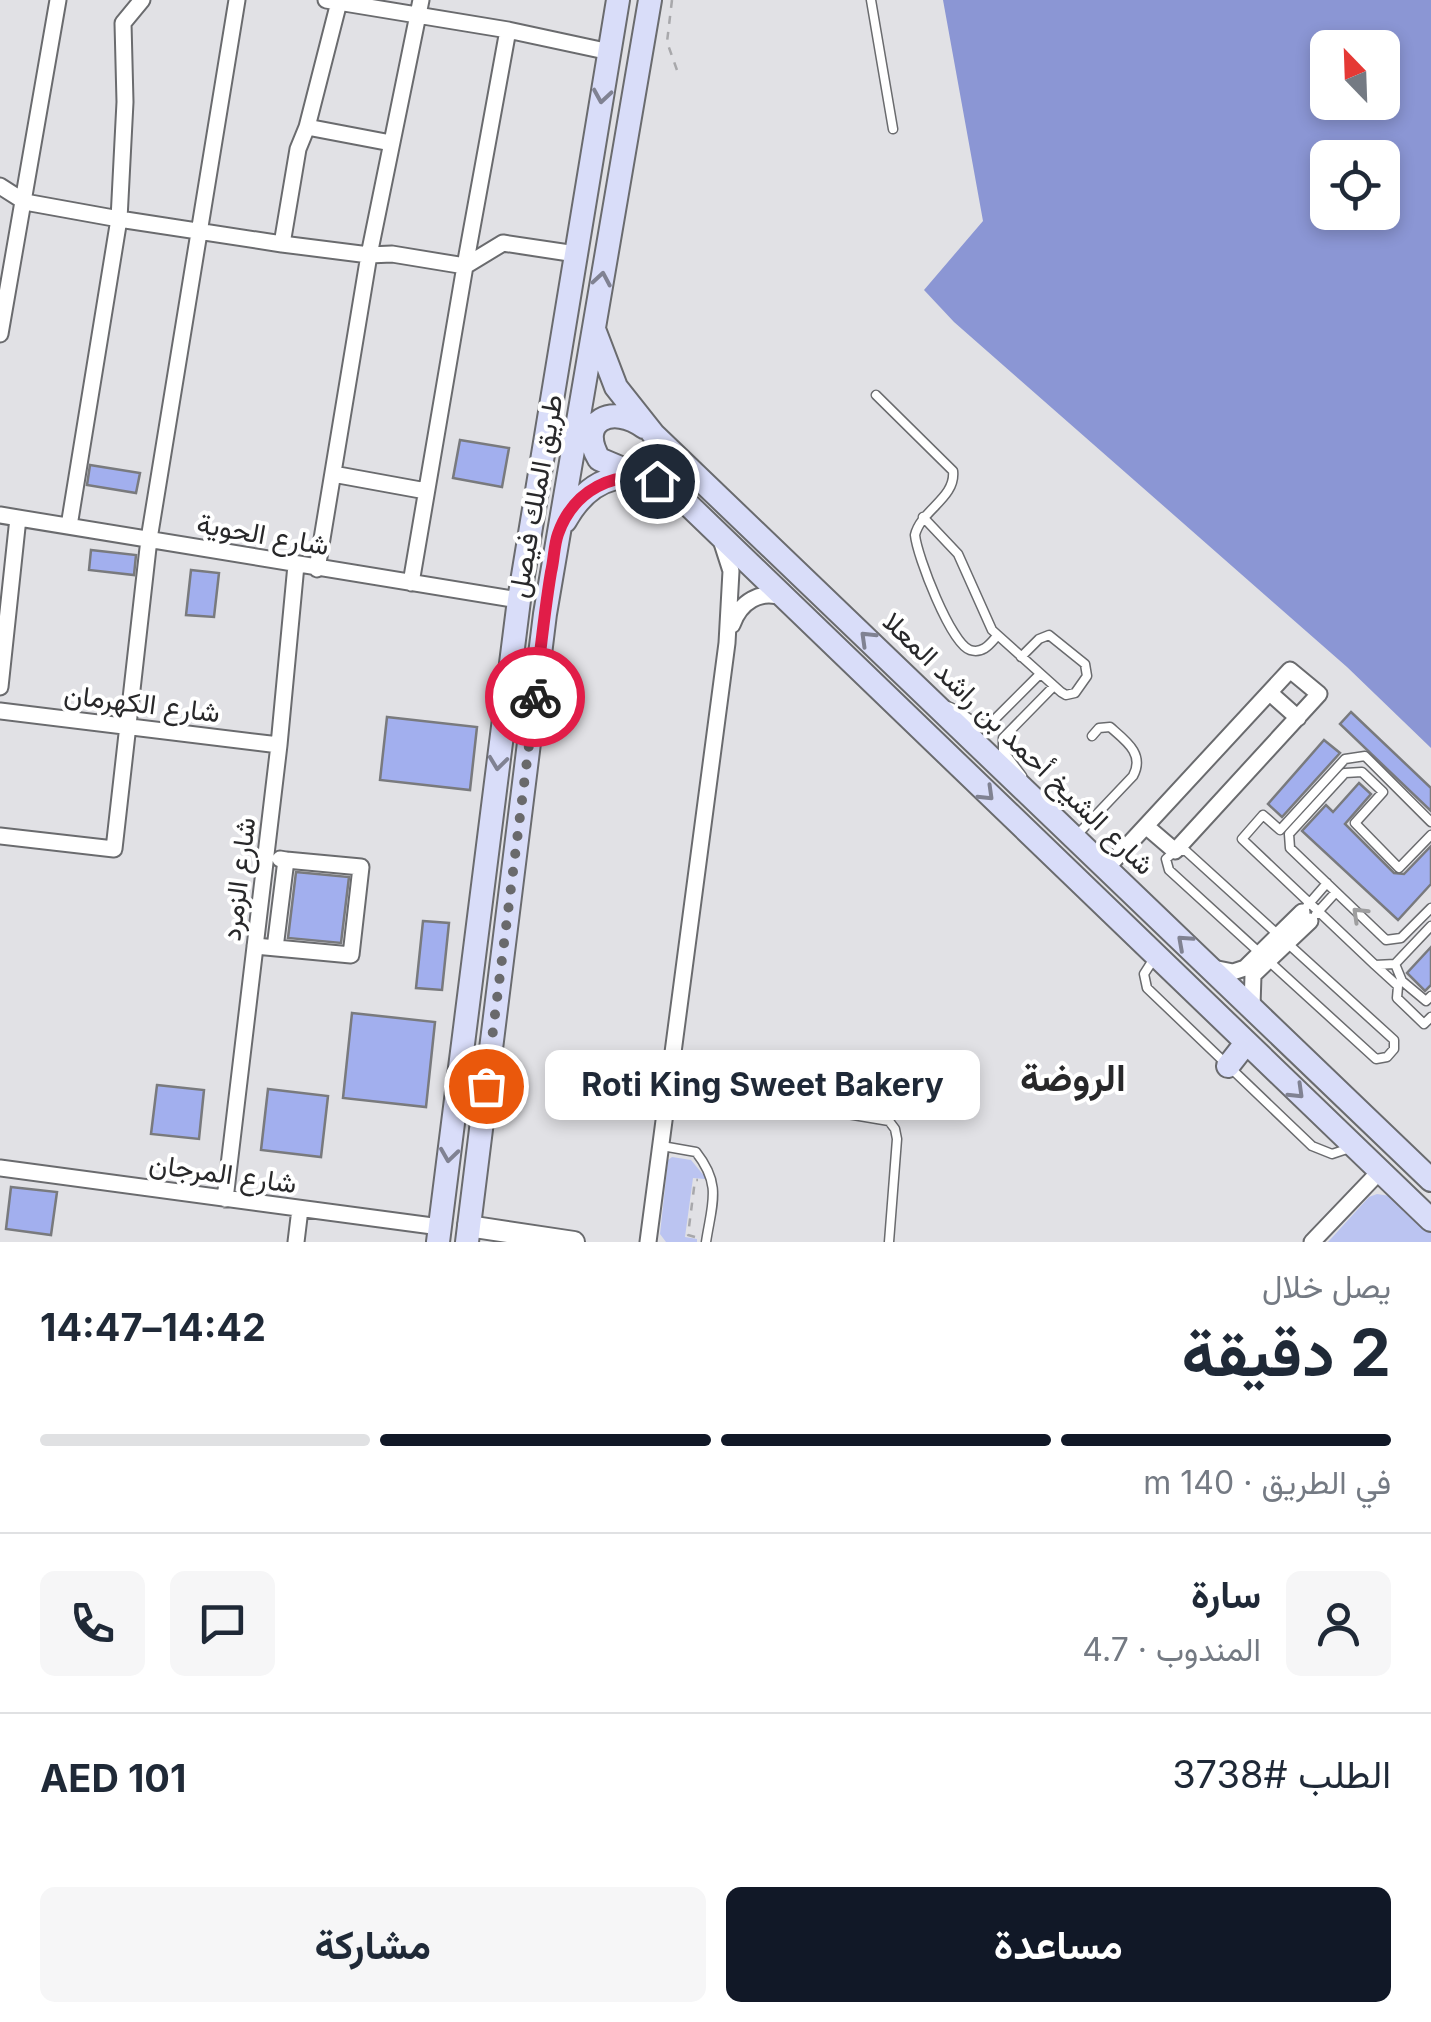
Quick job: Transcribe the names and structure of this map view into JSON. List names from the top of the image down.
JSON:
{
  "streets": {
    "main road": ["طريق الملك فيصل", "شارع الشيخ أحمد بن راشد المعلا"],
    "street": [
      "شارع الحوية",
      "شارع الكهرمان",
      "شارع الزمرد",
      "شارع المرجان"
    ]
  },
  "crossings": [
    ["طريق الملك فيصل", "شارع الحوية"],
    ["طريق الملك فيصل", "شارع الشيخ أحمد بن راشد المعلا"],
    ["طريق الملك فيصل", "شارع المرجان"],
    ["شارع الحوية", "شارع الزمرد"],
    ["شارع الكهرمان", "شارع الزمرد"],
    ["شارع الزمرد", "شارع المرجان"]
  ],
  "districts": ["الروضة"],
  "places": ["Roti King Sweet Bakery"],
  "north": "top left",
  "page": {
    "bubble": "Roti King Sweet Bakery",
    "heading": ["2 دقيقة", "يصل خلال", "14:42–14:47"],
    "panel": [
      "سارة",
      "المندوب · 4.7",
      "الطلب #3738",
      "AED 101"
    ],
    "bar": "في الطريق · 140 m",
    "buttons": ["مساعدة", "مشاركة"]
  }
}
